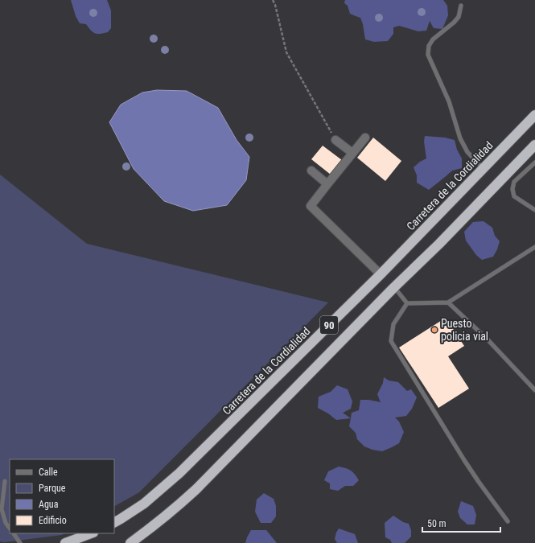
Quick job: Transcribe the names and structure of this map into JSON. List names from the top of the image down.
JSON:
{
  "streets": {
    "highway": ["Carretera de la Cordialidad", "90"]
  },
  "places": ["Puesto policia vial"],
  "legend": [
    "Calle",
    "Parque",
    "Agua",
    "Edificio"
  ],
  "scale_bar": "50 m"
}
